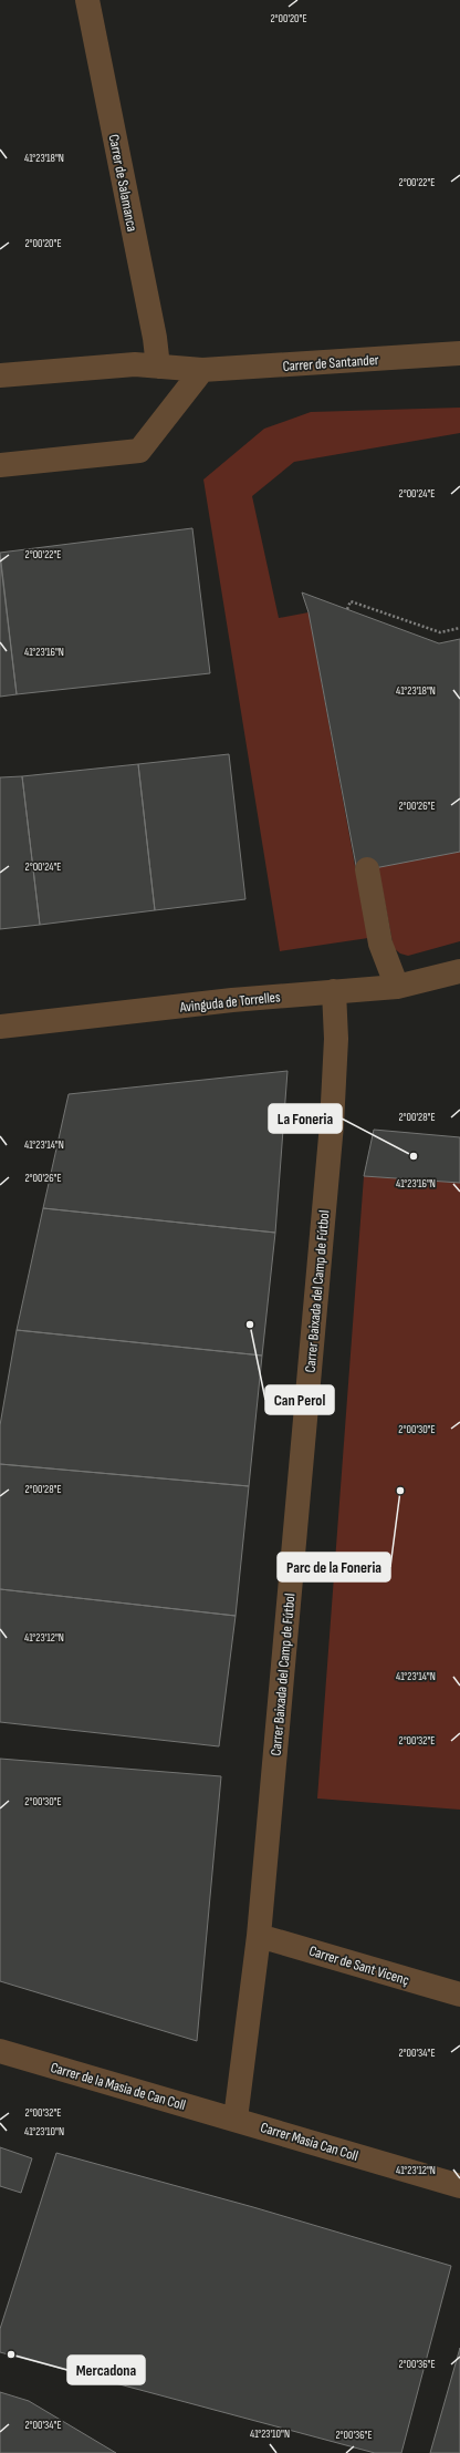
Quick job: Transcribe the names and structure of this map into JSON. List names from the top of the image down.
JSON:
{
  "streets": {
    "street": [
      "Carrer de Salamanca",
      "Carrer de Santander",
      "Avinguda de Torrelles",
      "Carrer Baixada del Camp de Fútbol",
      "Carrer de Sant Vicenç",
      "Carrer de la Masia de Can Coll",
      "Carrer Masia Can Coll"
    ]
  },
  "crossings": [
    ["Carrer de Salamanca", "Carrer de Santander"],
    ["Avinguda de Torrelles", "Carrer Baixada del Camp de Fútbol"],
    ["Carrer Baixada del Camp de Fútbol", "Carrer de Sant Vicenç"],
    ["Carrer Baixada del Camp de Fútbol", "Carrer de la Masia de Can Coll"],
    ["Carrer Baixada del Camp de Fútbol", "Carrer Masia Can Coll"],
    ["Carrer de la Masia de Can Coll", "Carrer Masia Can Coll"]
  ],
  "places": [
    "La Foneria",
    "Can Perol",
    "Parc de la Foneria",
    "Mercadona"
  ],
  "coordinates": [
    "2°00'20\"E",
    "41°23'18\"N",
    "2°00'22\"E",
    "2°00'24\"E",
    "41°23'16\"N",
    "2°00'26\"E",
    "2°00'28\"E",
    "41°23'14\"N",
    "2°00'30\"E",
    "41°23'12\"N",
    "2°00'32\"E",
    "2°00'34\"E",
    "41°23'10\"N",
    "2°00'36\"E"
  ]
}
